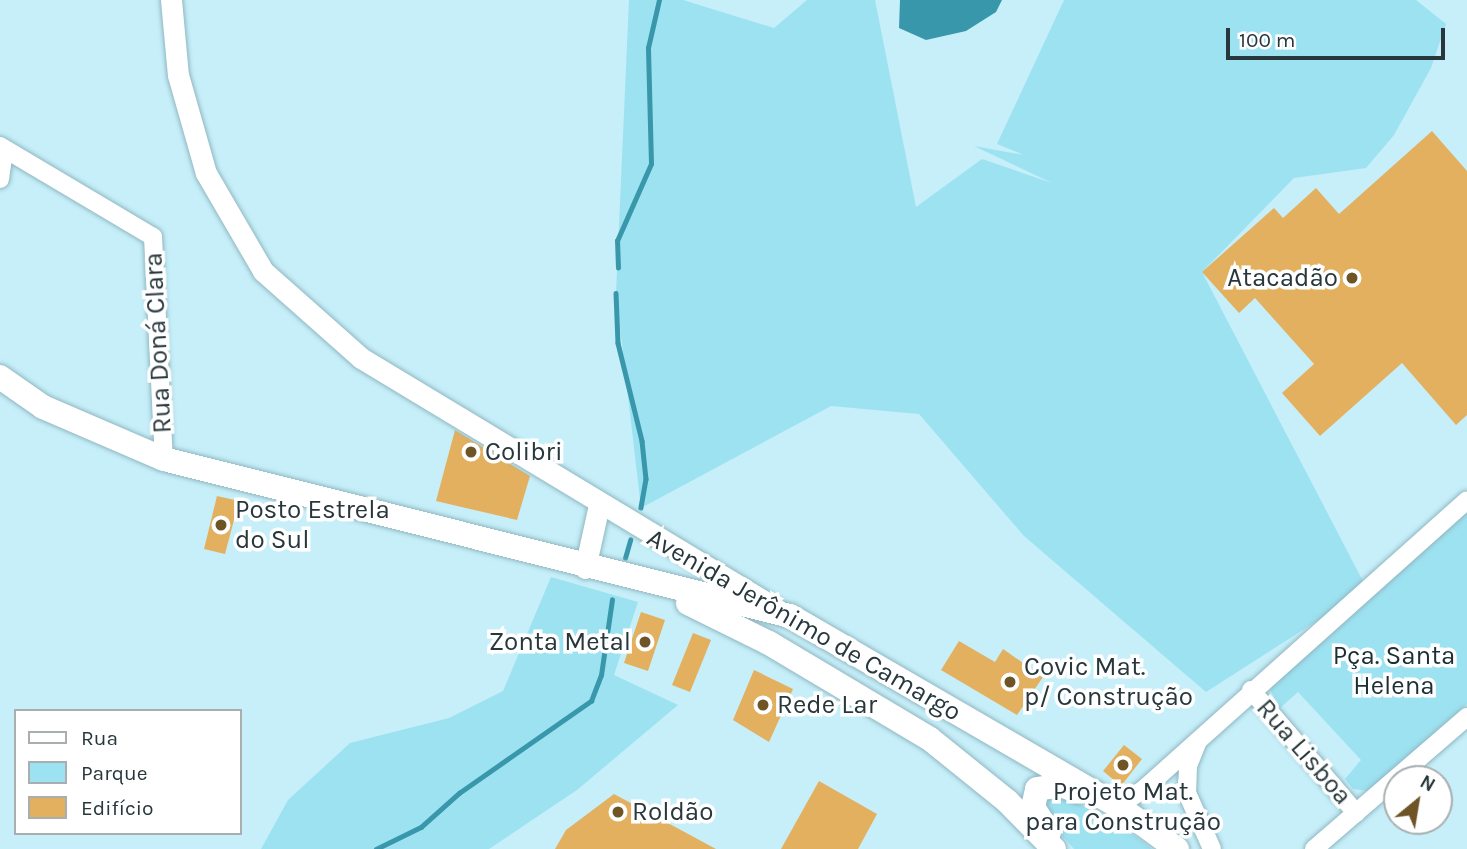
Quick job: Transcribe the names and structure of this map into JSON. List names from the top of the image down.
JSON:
{
  "streets": {
    "main road": ["Avenida Jerônimo de Camargo"],
    "street": ["Rua Doná Clara", "Rua Lisboa"]
  },
  "parks": ["Pça. Santa Helena"],
  "places": [
    "Atacadão",
    "Colibri",
    "Posto Estrela do Sul",
    "Zonta Metal",
    "Covic Mat. p/ Construção",
    "Rede Lar",
    "Projeto Mat. para Construção",
    "Roldão"
  ],
  "legend": ["Rua", "Parque", "Edifício"],
  "scale_bar": "100 m",
  "north": "top right"
}
